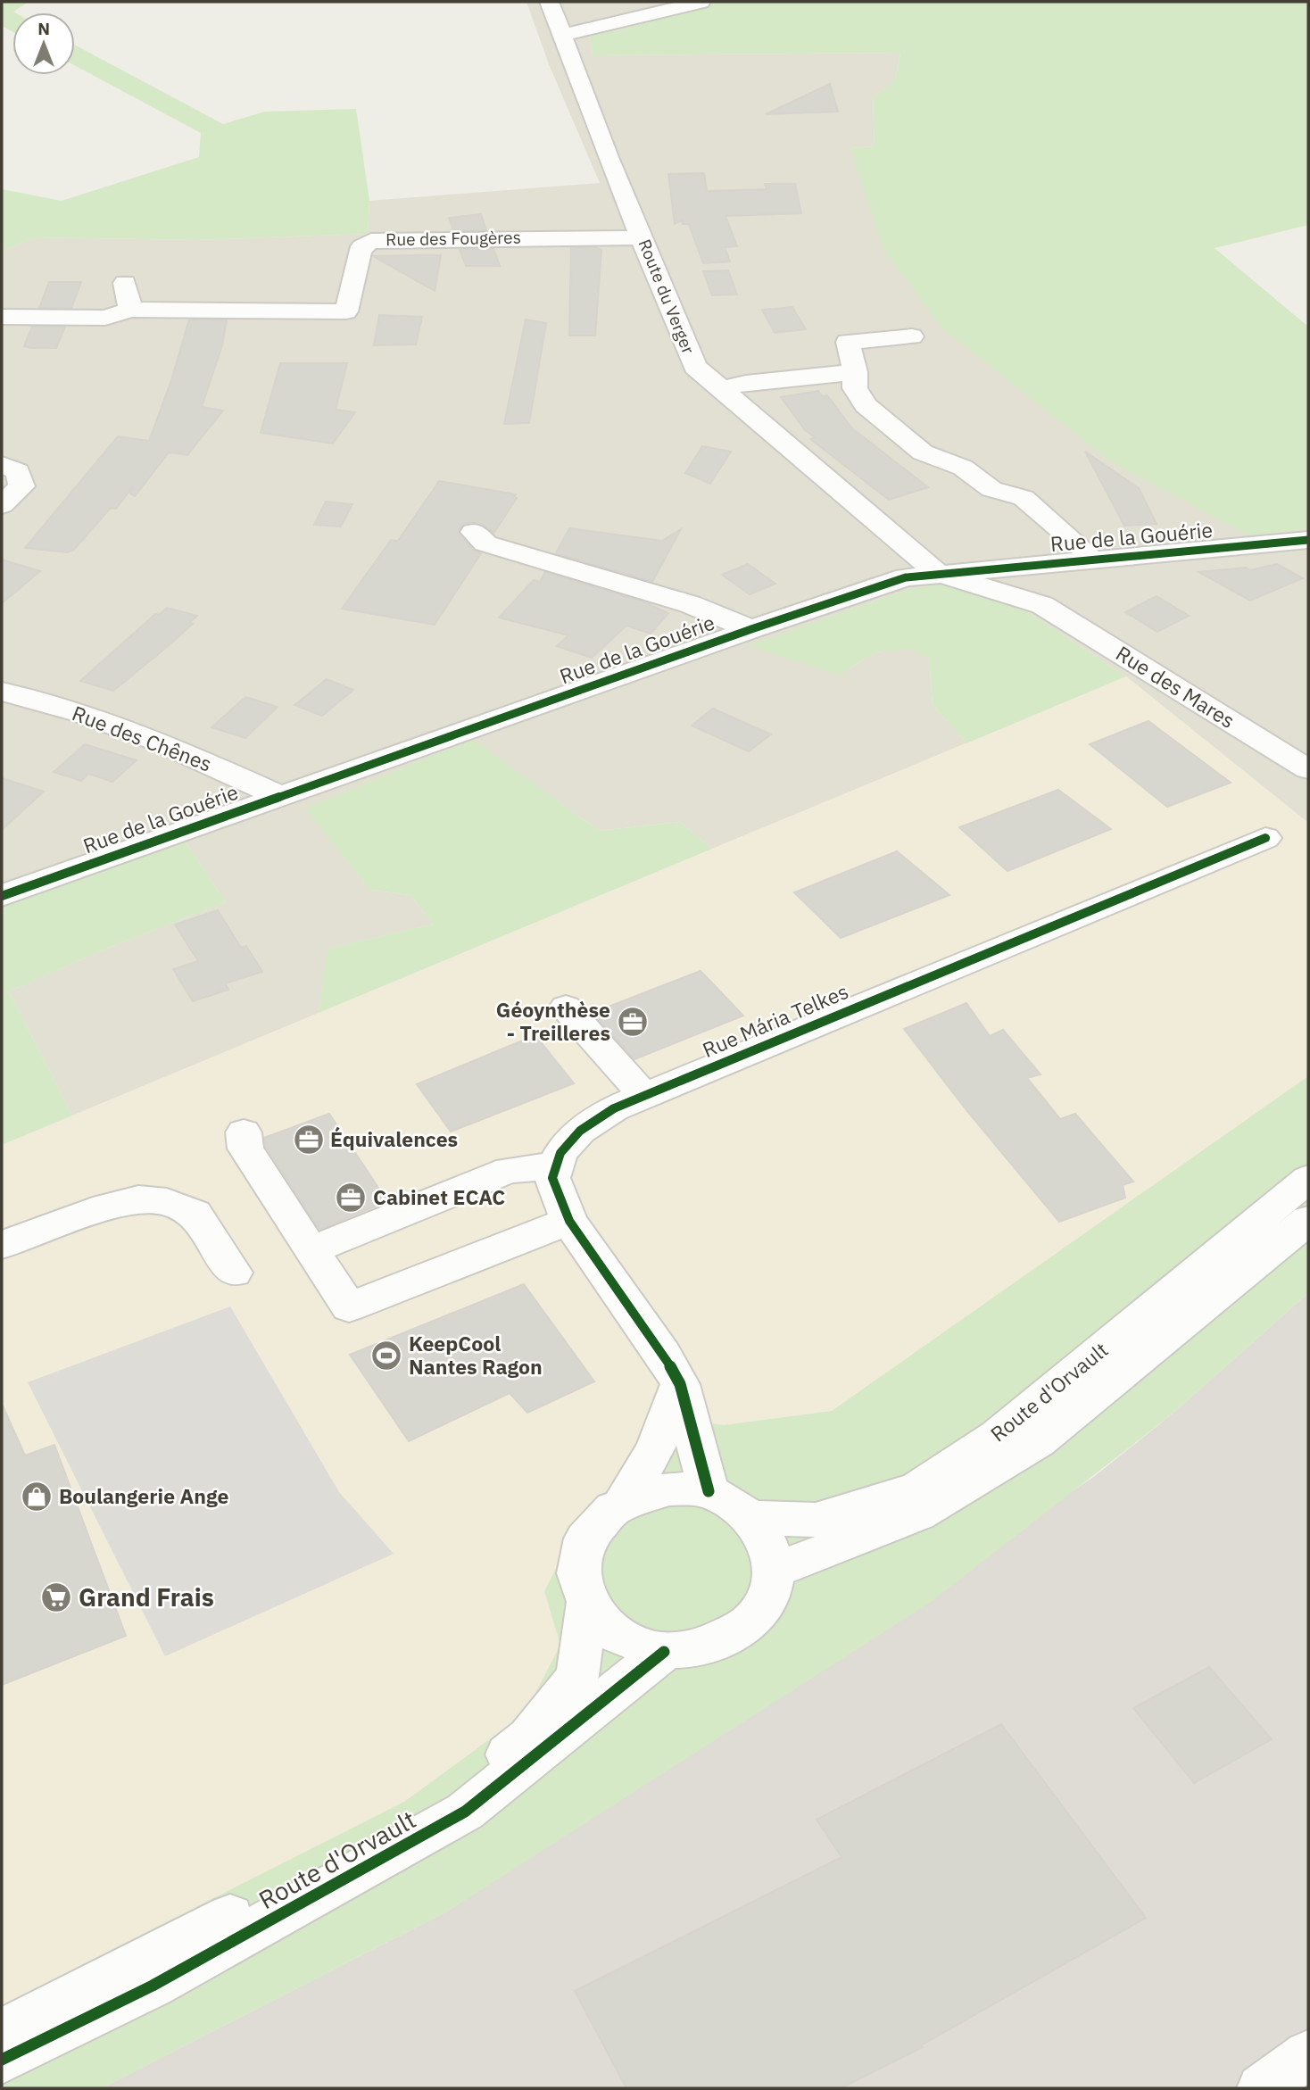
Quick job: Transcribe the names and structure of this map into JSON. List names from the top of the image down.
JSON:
{
  "streets": {
    "street": [
      "Rue des Fougères",
      "Route du Verger",
      "Rue de la Gouérie",
      "Rue des Mares",
      "Rue des Chênes",
      "Rue Mária Telkes",
      "Route d'Orvault"
    ]
  },
  "crossings": [
    ["Rue des Fougères", "Route du Verger"],
    ["Route du Verger", "Rue de la Gouérie"],
    ["Route du Verger", "Rue des Mares"],
    ["Rue de la Gouérie", "Rue des Mares"],
    ["Rue de la Gouérie", "Rue des Chênes"]
  ],
  "places": {
    "office": ["Géoynthèse - Treilleres", "Équivalences", "Cabinet ECAC"],
    "sports": ["KeepCool Nantes Ragon"],
    "shop": ["Boulangerie Ange"],
    "supermarket": ["Grand Frais"]
  },
  "north": "top"
}
